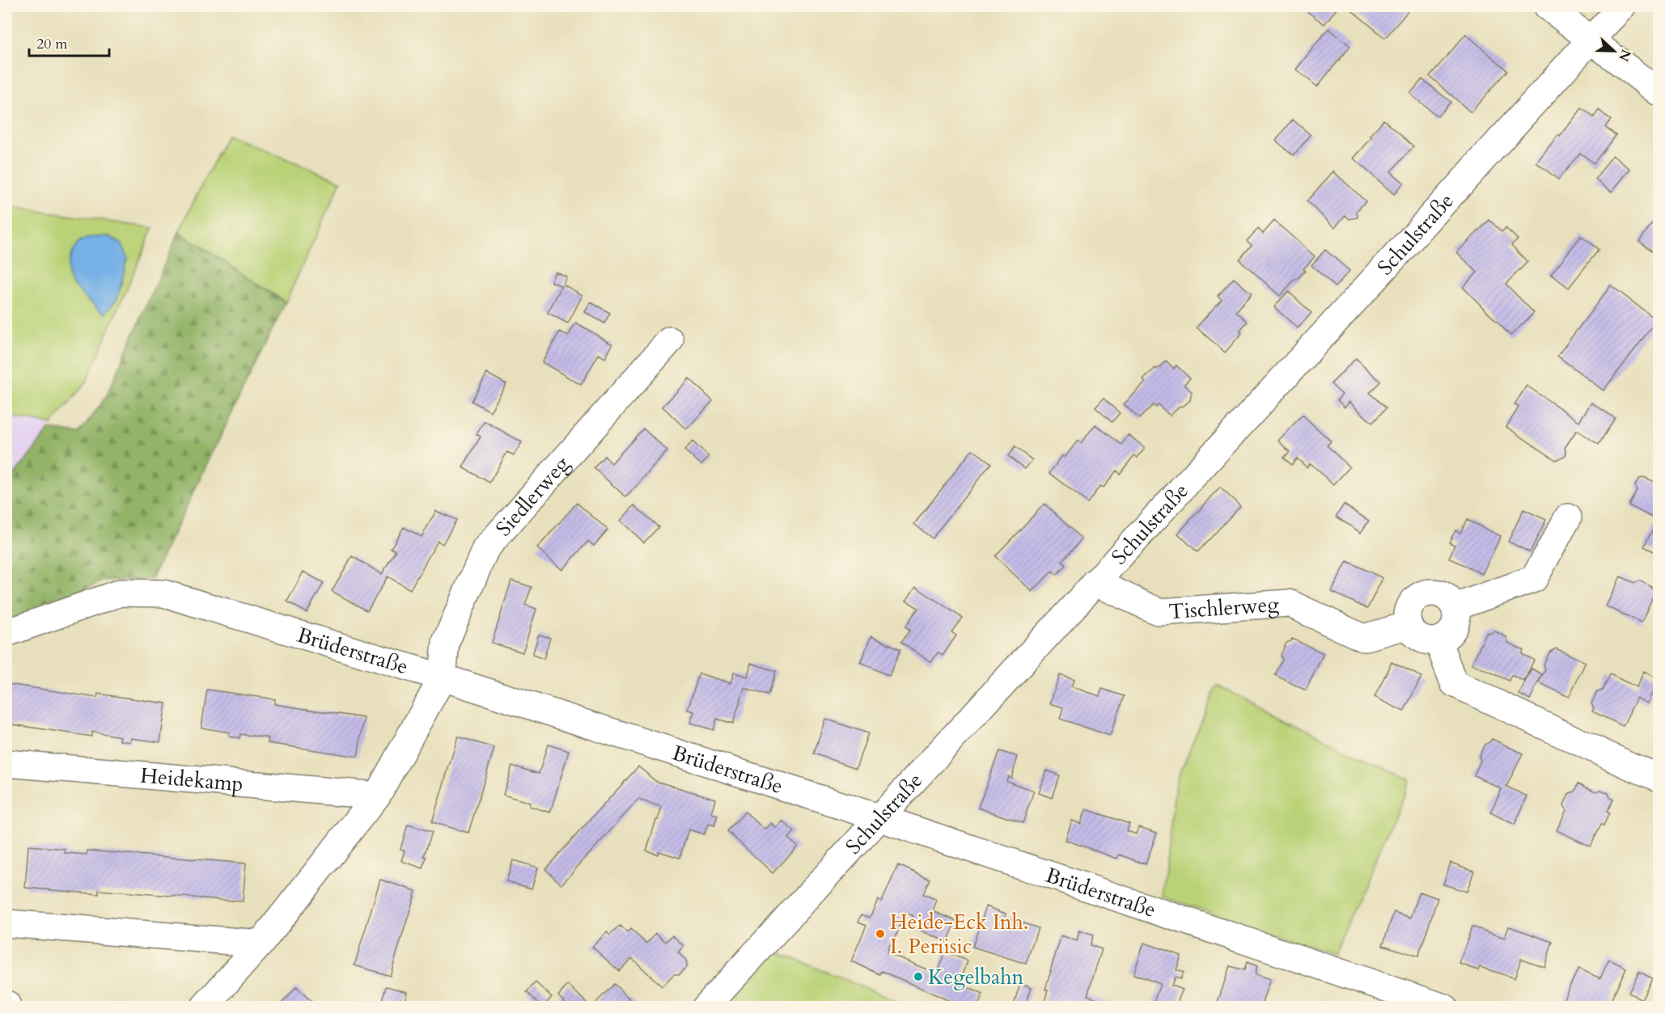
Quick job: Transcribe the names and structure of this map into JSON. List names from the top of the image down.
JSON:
{
  "streets": {
    "street": [
      "Schulstraße",
      "Siedlerweg",
      "Tischlerweg",
      "Brüderstraße",
      "Heidekamp"
    ]
  },
  "crossings": [
    ["Schulstraße", "Tischlerweg"],
    ["Schulstraße", "Brüderstraße"],
    ["Siedlerweg", "Brüderstraße"]
  ],
  "places": ["Heide-Eck Inh. I. Periisic", "Kegelbahn"],
  "scale_bar": "20 m",
  "north": "right"
}
